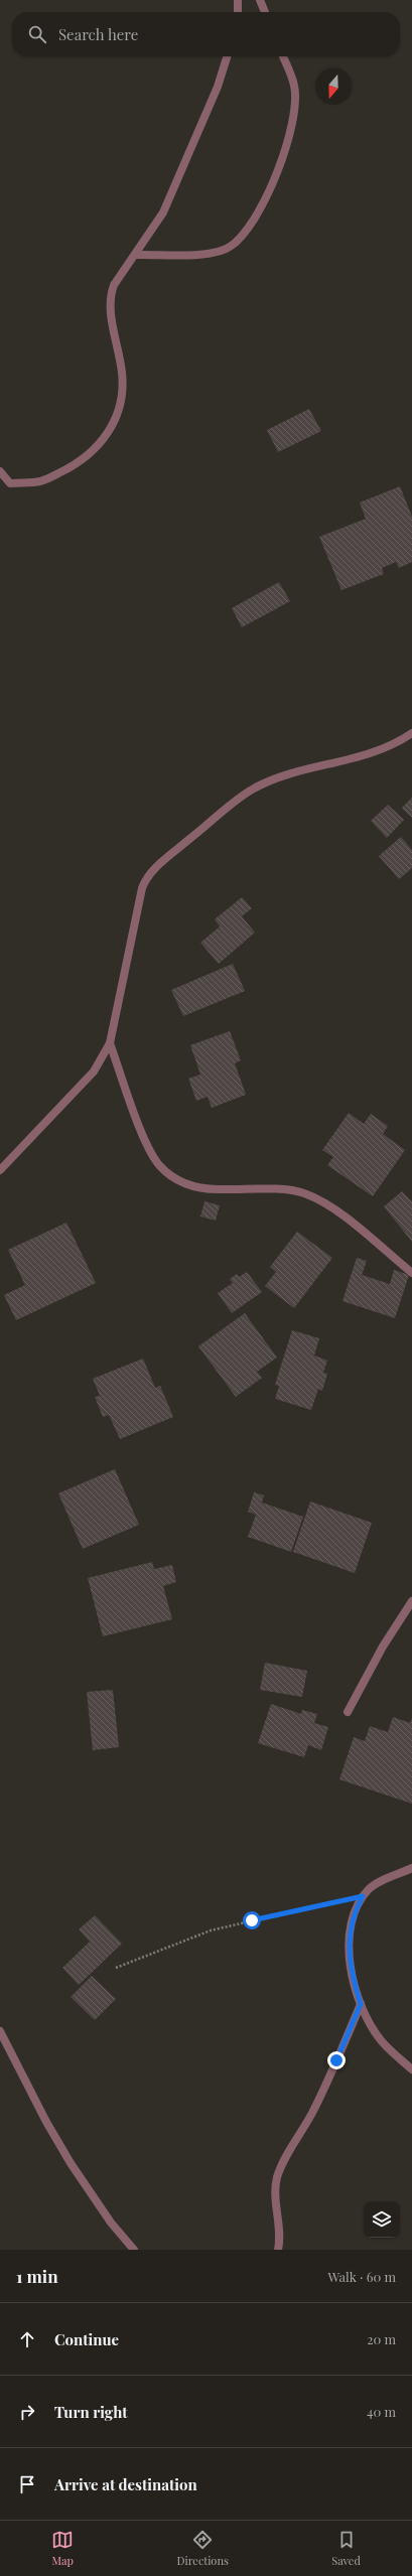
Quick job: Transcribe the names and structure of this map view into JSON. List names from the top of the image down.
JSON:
{
  "north": "bottom",
  "page": {
    "search": "Search here",
    "heading": ["1 min", "Walk · 60 m"],
    "list": [
      ["Continue", "20 m"],
      ["Turn right", "40 m"],
      "Arrive at destination"
    ],
    "nav": ["Map", "Directions", "Saved"]
  }
}
